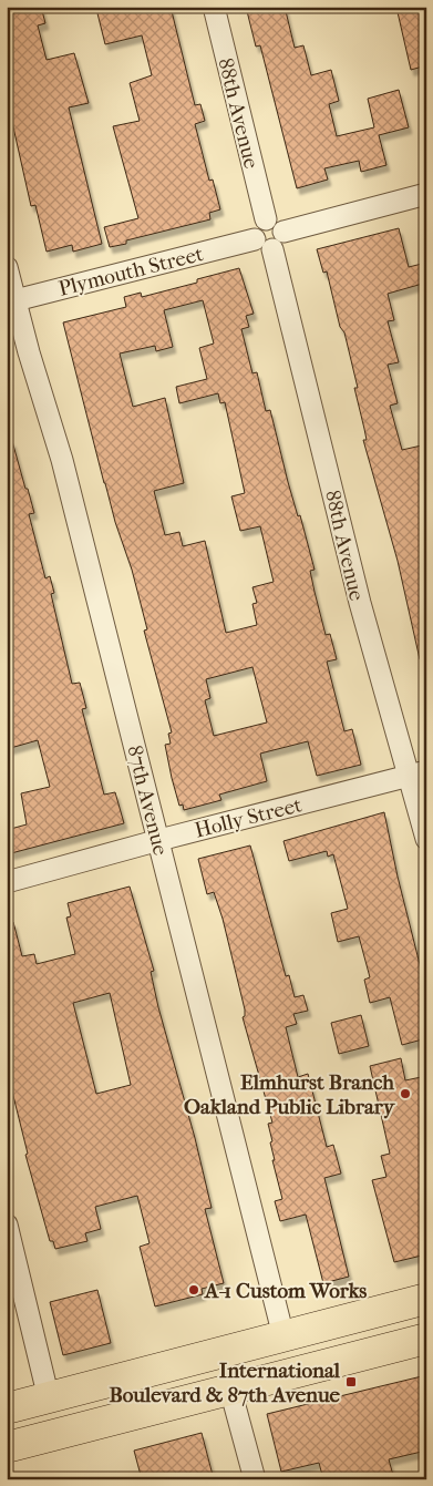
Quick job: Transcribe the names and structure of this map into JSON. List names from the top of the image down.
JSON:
{
  "streets": {
    "street": [
      "88th Avenue",
      "Plymouth Street",
      "87th Avenue",
      "Holly Street"
    ]
  },
  "crossings": [
    ["88th Avenue", "Plymouth Street"],
    ["88th Avenue", "Holly Street"],
    ["Plymouth Street", "87th Avenue"],
    ["87th Avenue", "Holly Street"]
  ],
  "places": {
    "other": ["Elmhurst Branch Oakland Public Library", "A-1 Custom Works"],
    "transit": ["International Boulevard & 87th Avenue"]
  }
}
